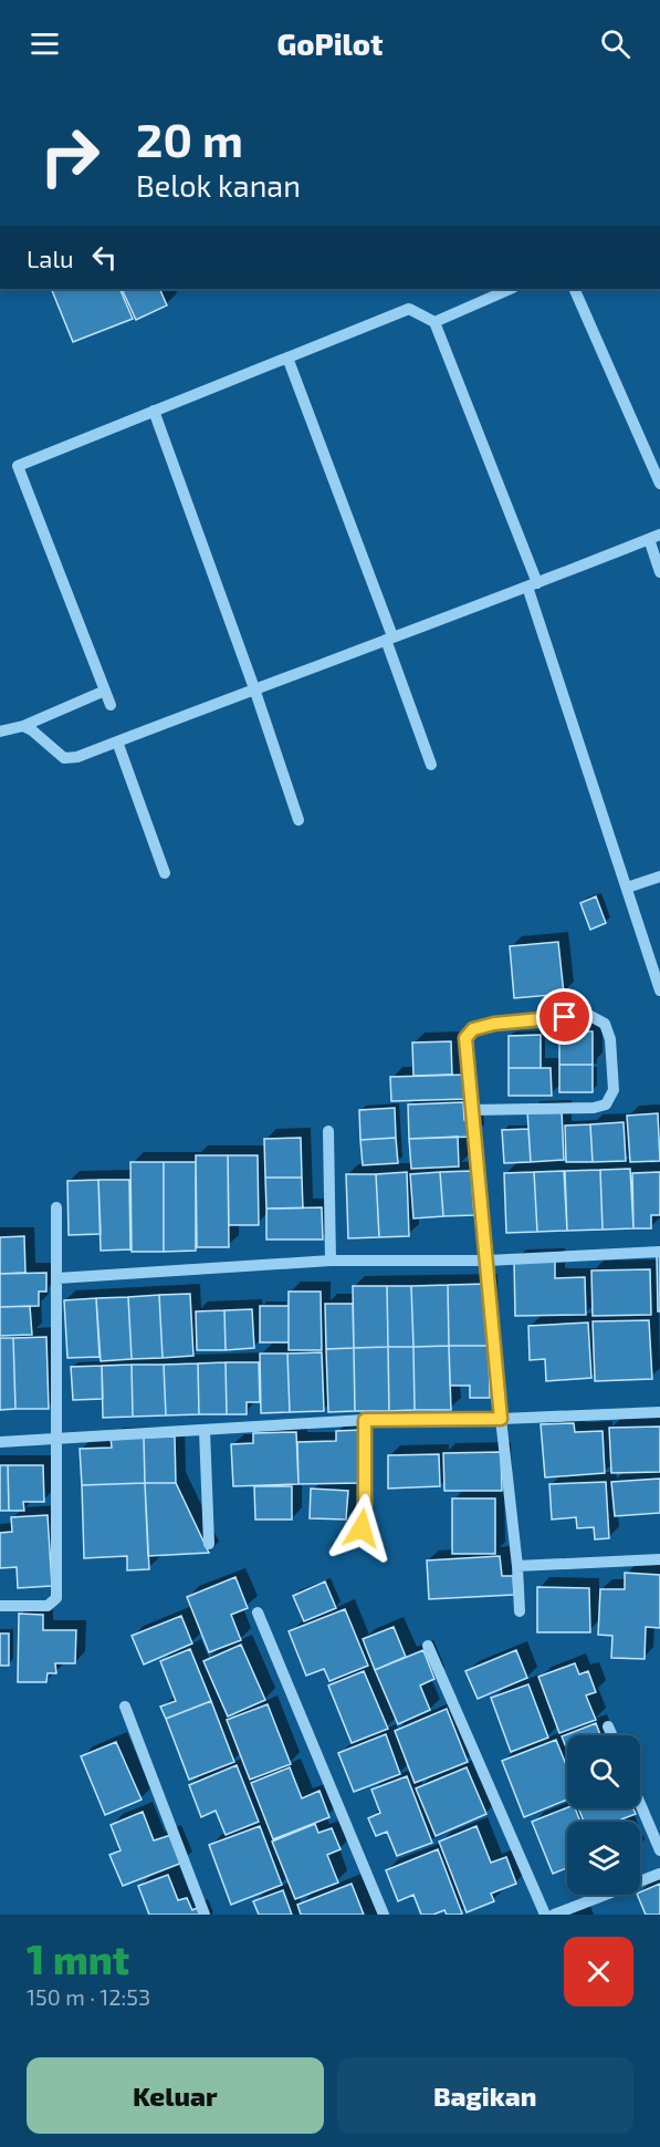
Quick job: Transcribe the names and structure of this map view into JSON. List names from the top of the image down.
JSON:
{
  "page": {
    "header": "GoPilot",
    "turn": ["20 m", "Belok kanan"],
    "then": "Lalu",
    "heading": ["1 mnt", "150 m · 12:53"],
    "buttons": ["Keluar", "Bagikan"]
  }
}
